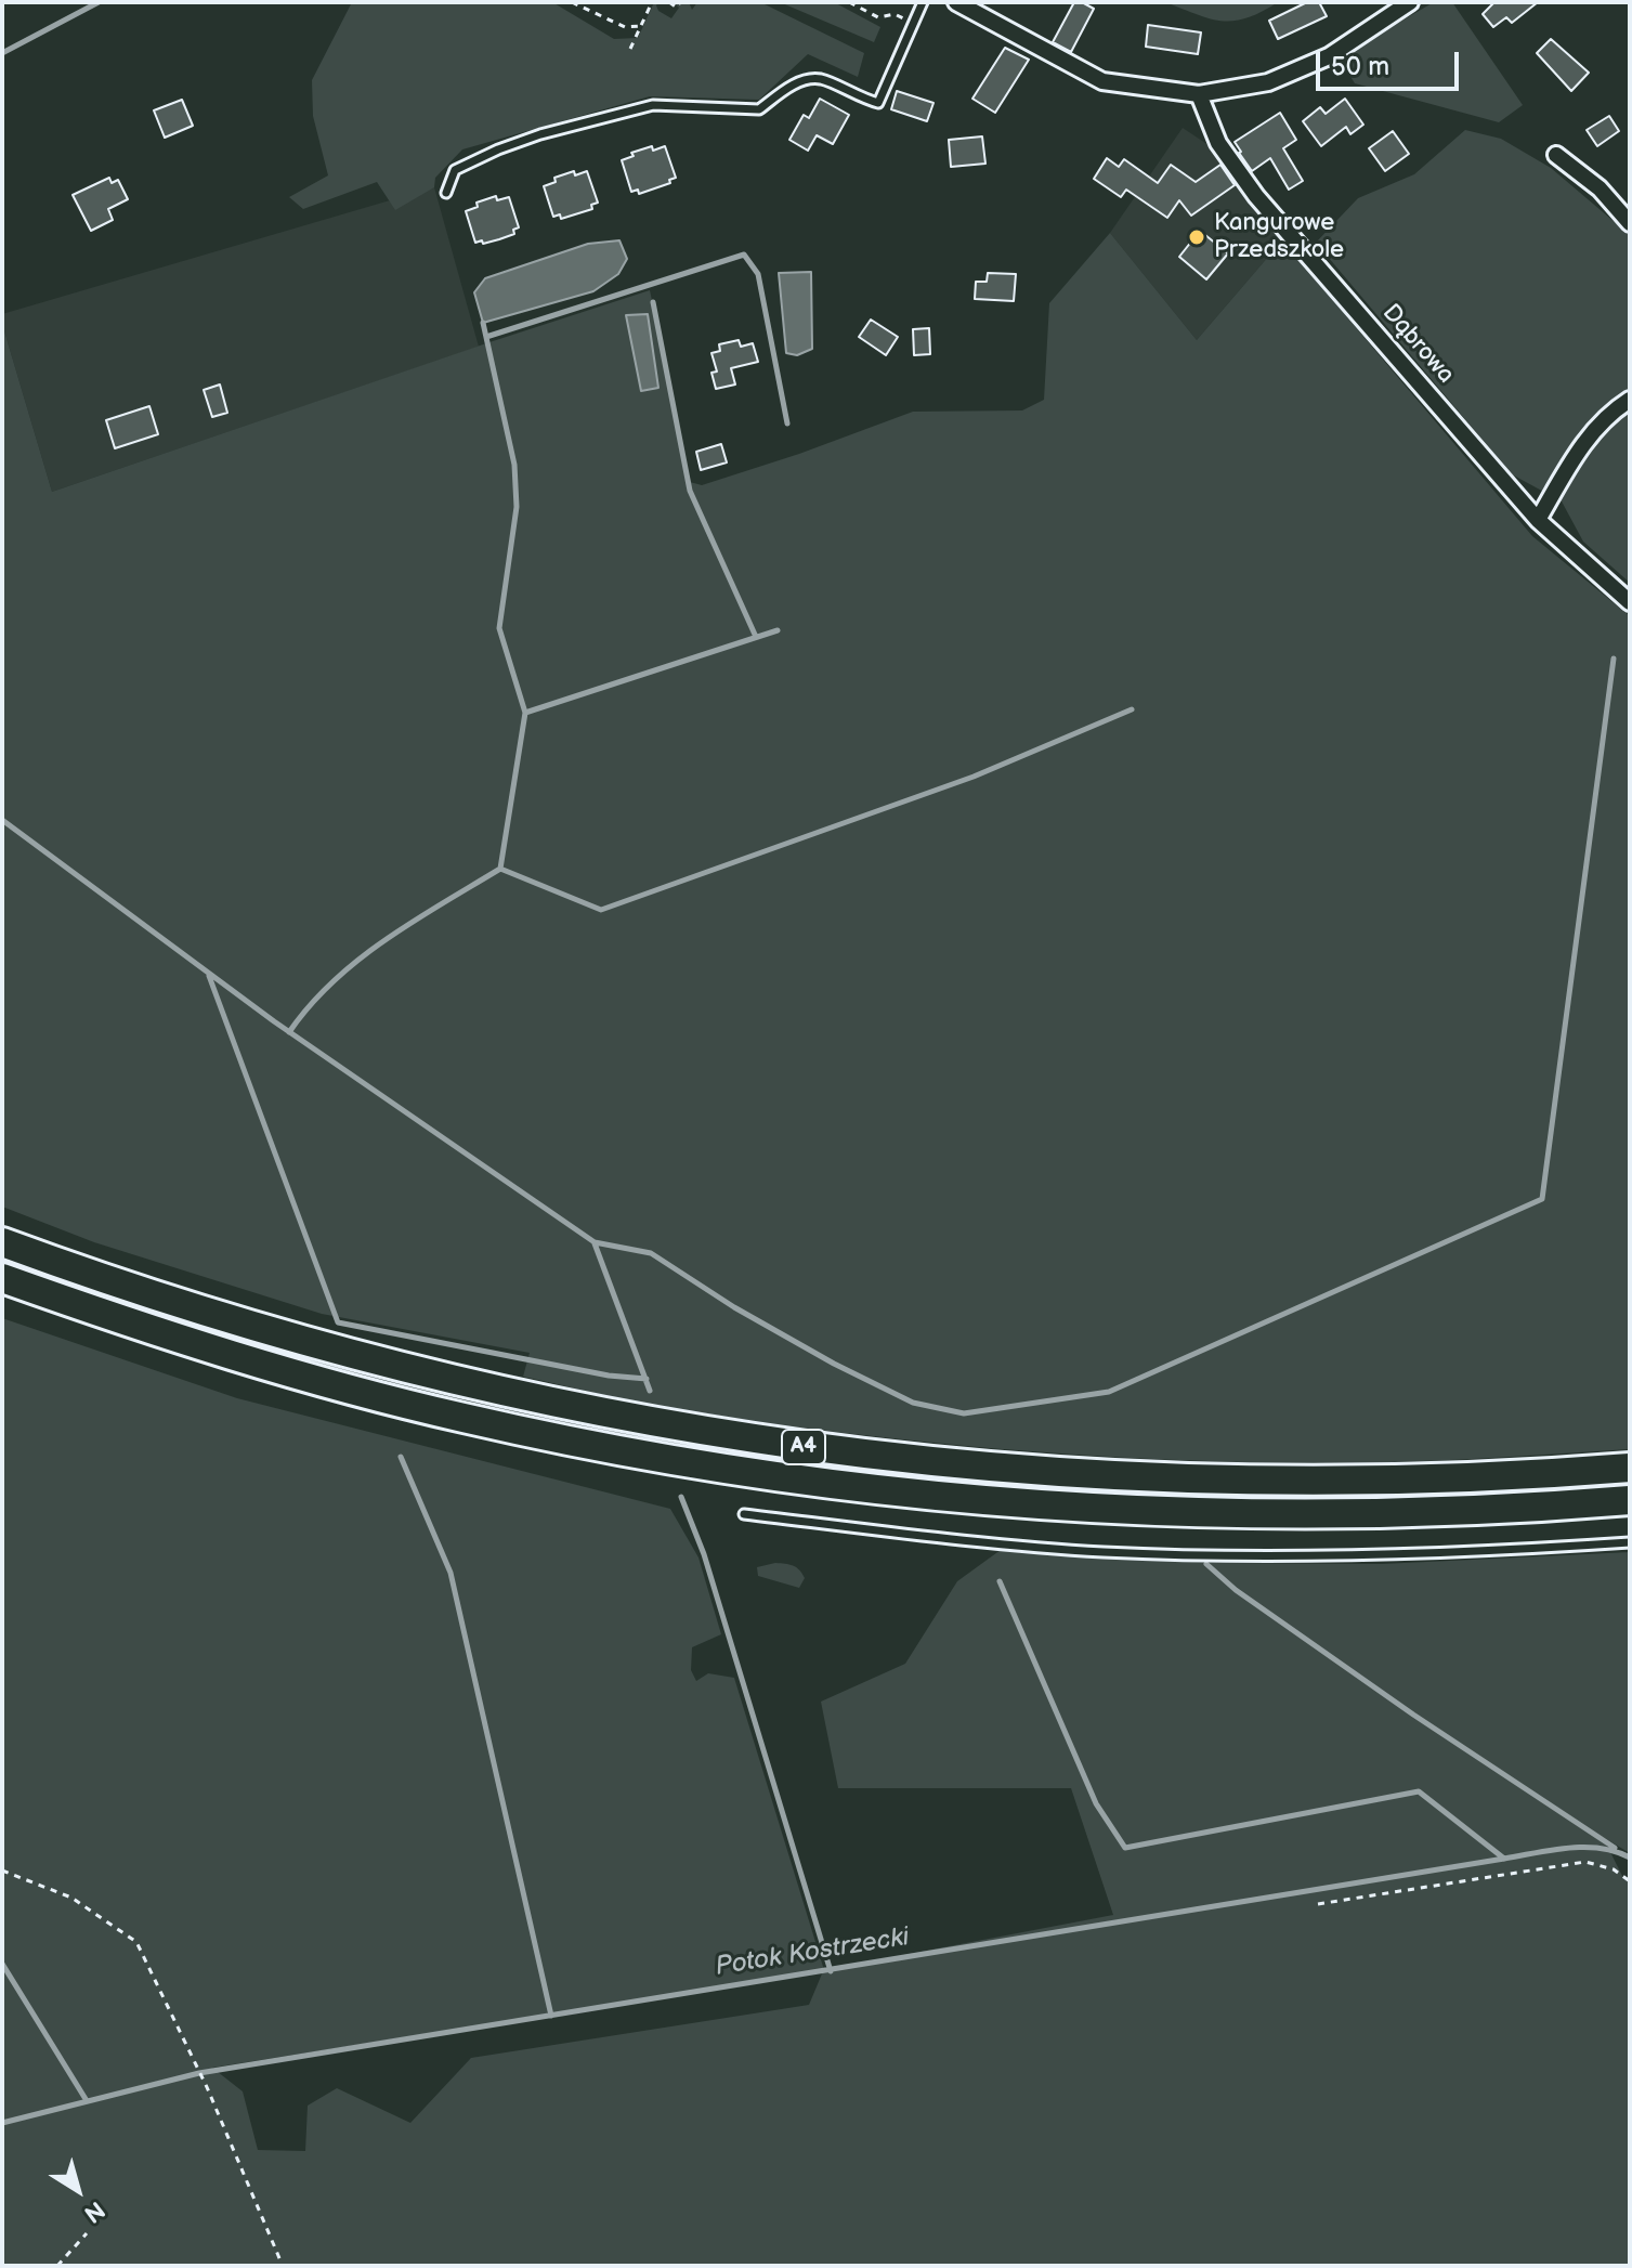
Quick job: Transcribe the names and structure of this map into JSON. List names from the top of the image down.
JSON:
{
  "streets": {
    "highway": ["A4"],
    "street": ["Dąbrowa"]
  },
  "water": ["Potok Kostrzecki"],
  "places": ["Kangurowe Przedszkole"],
  "scale_bar": "50 m",
  "north": "bottom right"
}
